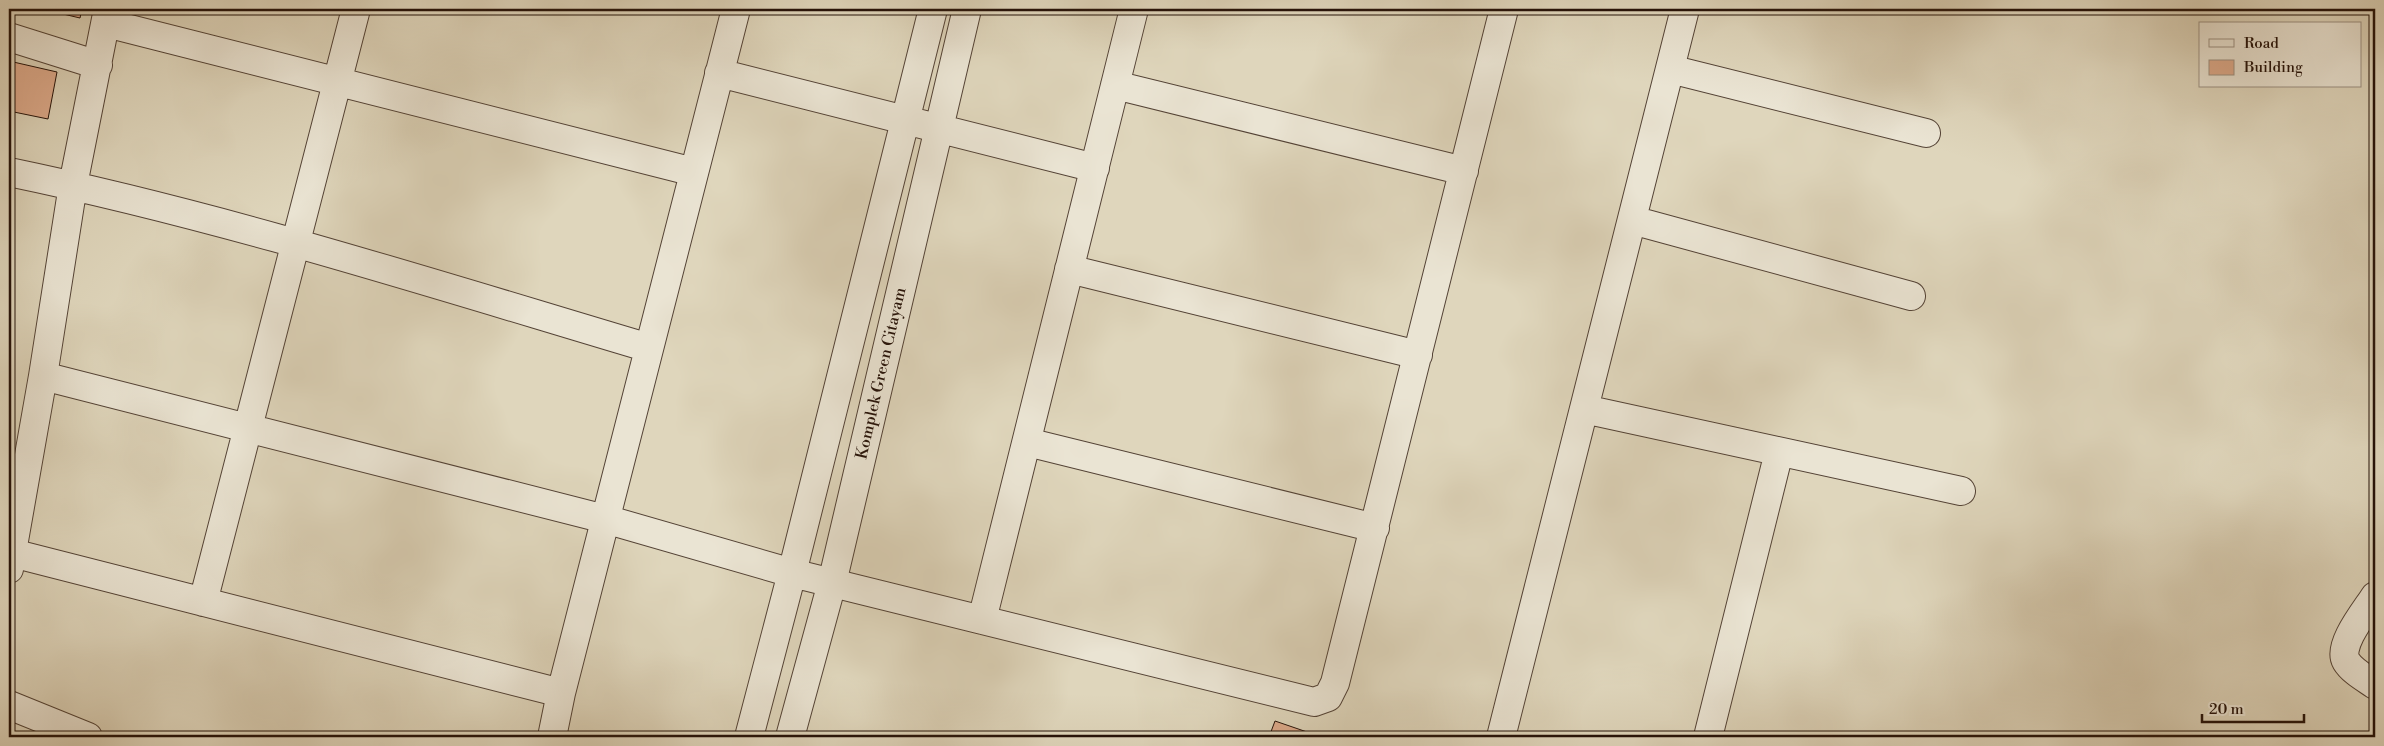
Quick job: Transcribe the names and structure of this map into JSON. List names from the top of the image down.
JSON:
{
  "streets": {
    "street": ["Komplek Green Citayam"]
  },
  "legend": ["Road", "Building"],
  "scale_bar": "20 m"
}
